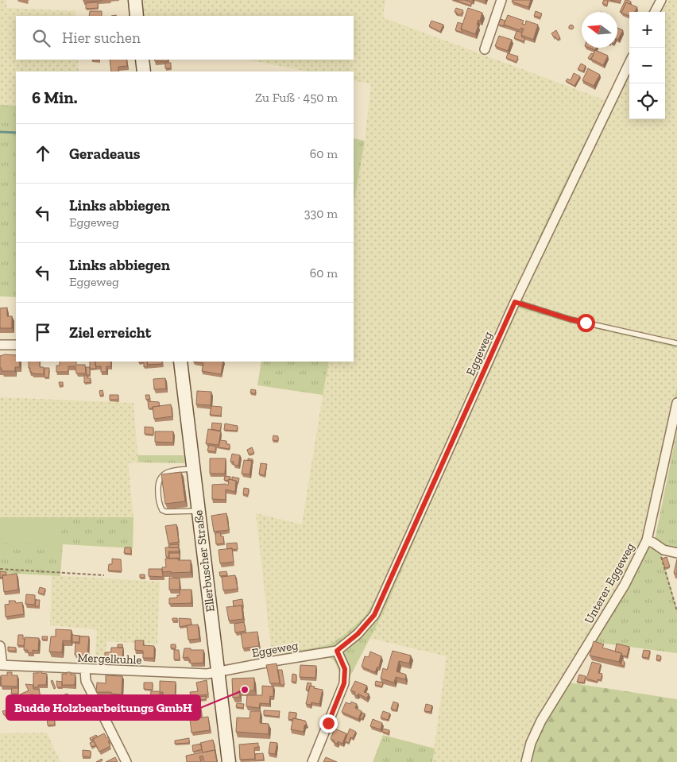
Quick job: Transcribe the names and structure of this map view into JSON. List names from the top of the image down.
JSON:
{
  "streets": {
    "main road": ["Ellerbuscher Straße"],
    "street": ["Eggeweg", "Unterer Eggeweg", "Mergelkuhle"]
  },
  "crossings": [
    ["Eggeweg", "Ellerbuscher Straße"],
    ["Eggeweg", "Mergelkuhle"],
    ["Ellerbuscher Straße", "Mergelkuhle"]
  ],
  "places": ["Budde Holzbearbeitungs GmbH"],
  "north": "left",
  "page": {
    "map_buttons": ["+", "−"],
    "search": "Hier suchen",
    "heading": ["6 Min.", "Zu Fuß · 450 m"],
    "list": [
      ["Geradeaus", "60 m"],
      ["Links abbiegen", "Eggeweg", "330 m"],
      ["Links abbiegen", "Eggeweg", "60 m"],
      "Ziel erreicht"
    ]
  }
}
